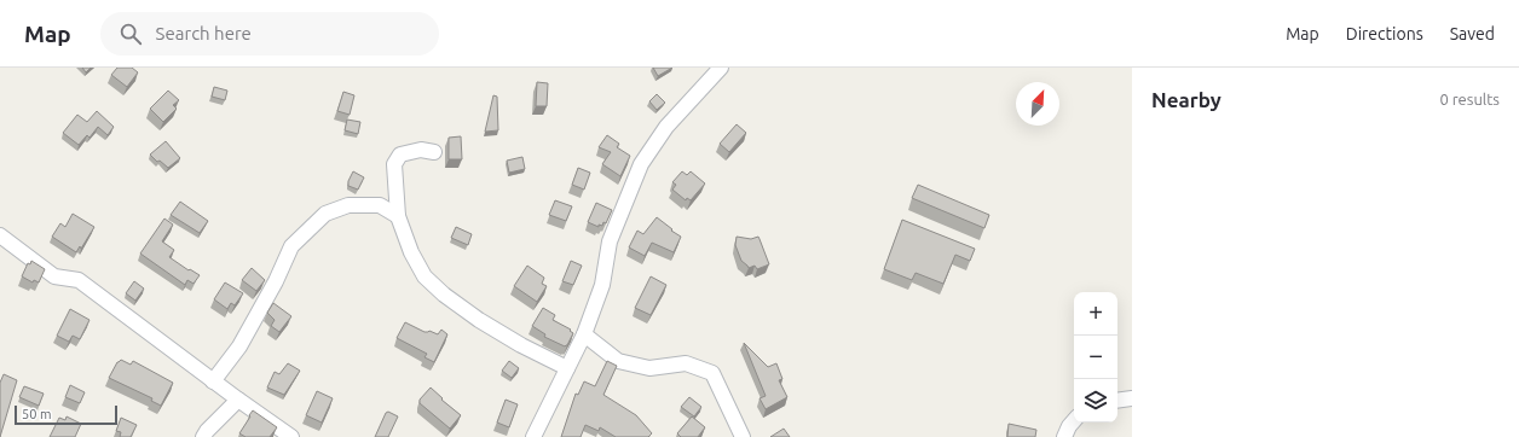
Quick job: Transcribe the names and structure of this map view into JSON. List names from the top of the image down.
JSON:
{
  "scale_bar": "50 m",
  "north": "top right",
  "page": {
    "header": "Map",
    "search": "Search here",
    "nav": ["Map", "Directions", "Saved"],
    "heading": ["Nearby", "0 results"],
    "map_buttons": ["+", "−"],
    "scale": "50 m"
  }
}
